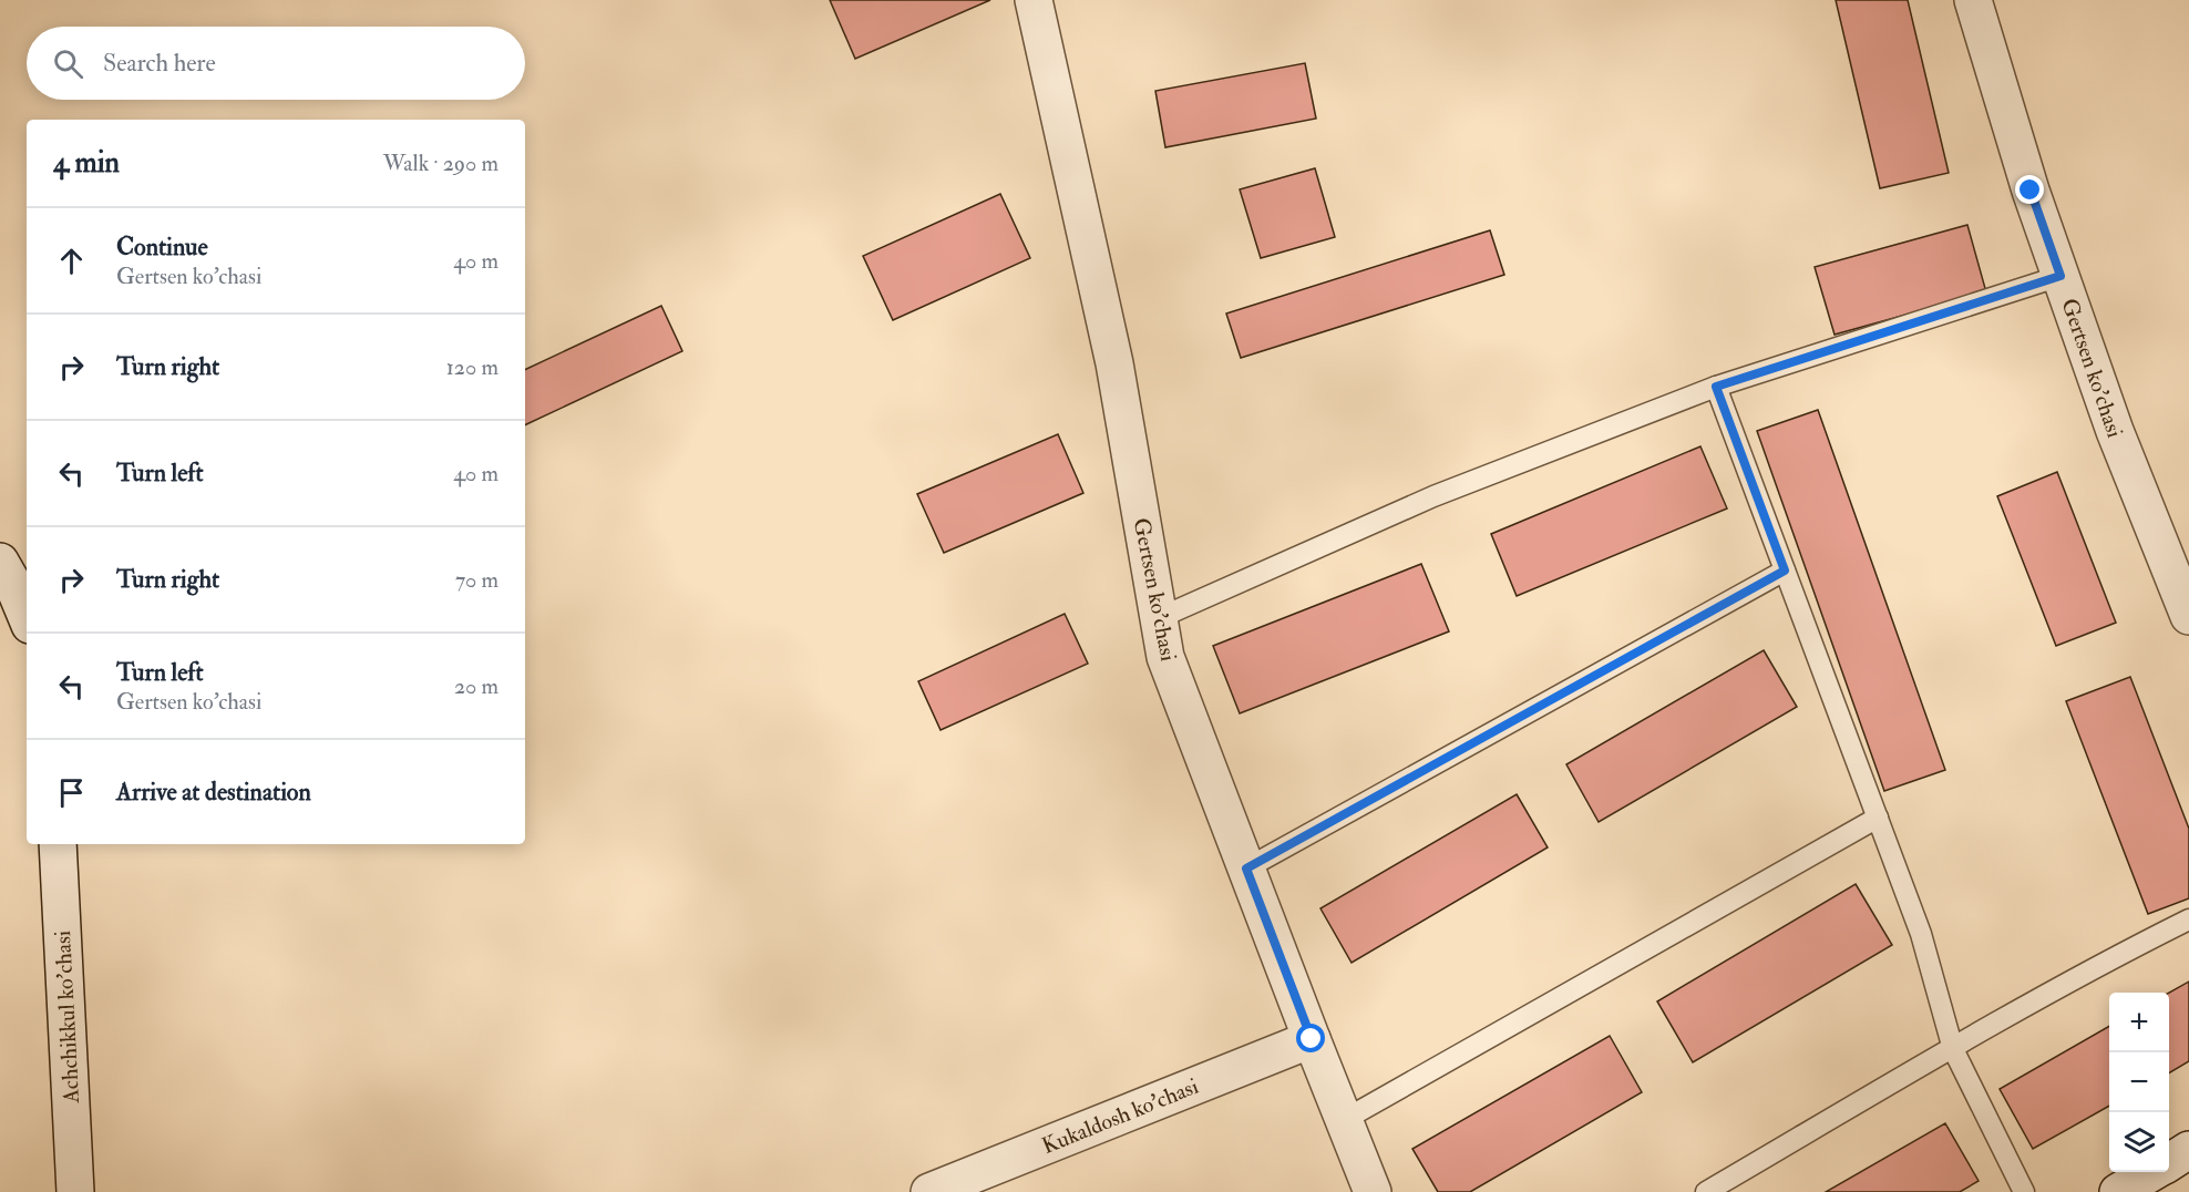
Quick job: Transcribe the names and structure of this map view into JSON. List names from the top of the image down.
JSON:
{
  "streets": {
    "street": ["Gertsen ko'chasi", "Achchikkul ko'chasi", "Kukaldosh ko'chasi"]
  },
  "crossings": [
    ["Gertsen ko'chasi", "Kukaldosh ko'chasi"]
  ],
  "page": {
    "search": "Search here",
    "heading": ["4 min", "Walk · 290 m"],
    "list": [
      ["Continue", "Gertsen ko'chasi", "40 m"],
      ["Turn right", "120 m"],
      ["Turn left", "40 m"],
      ["Turn right", "70 m"],
      ["Turn left", "Gertsen ko'chasi", "20 m"],
      "Arrive at destination"
    ],
    "map_buttons": ["+", "−"]
  }
}
